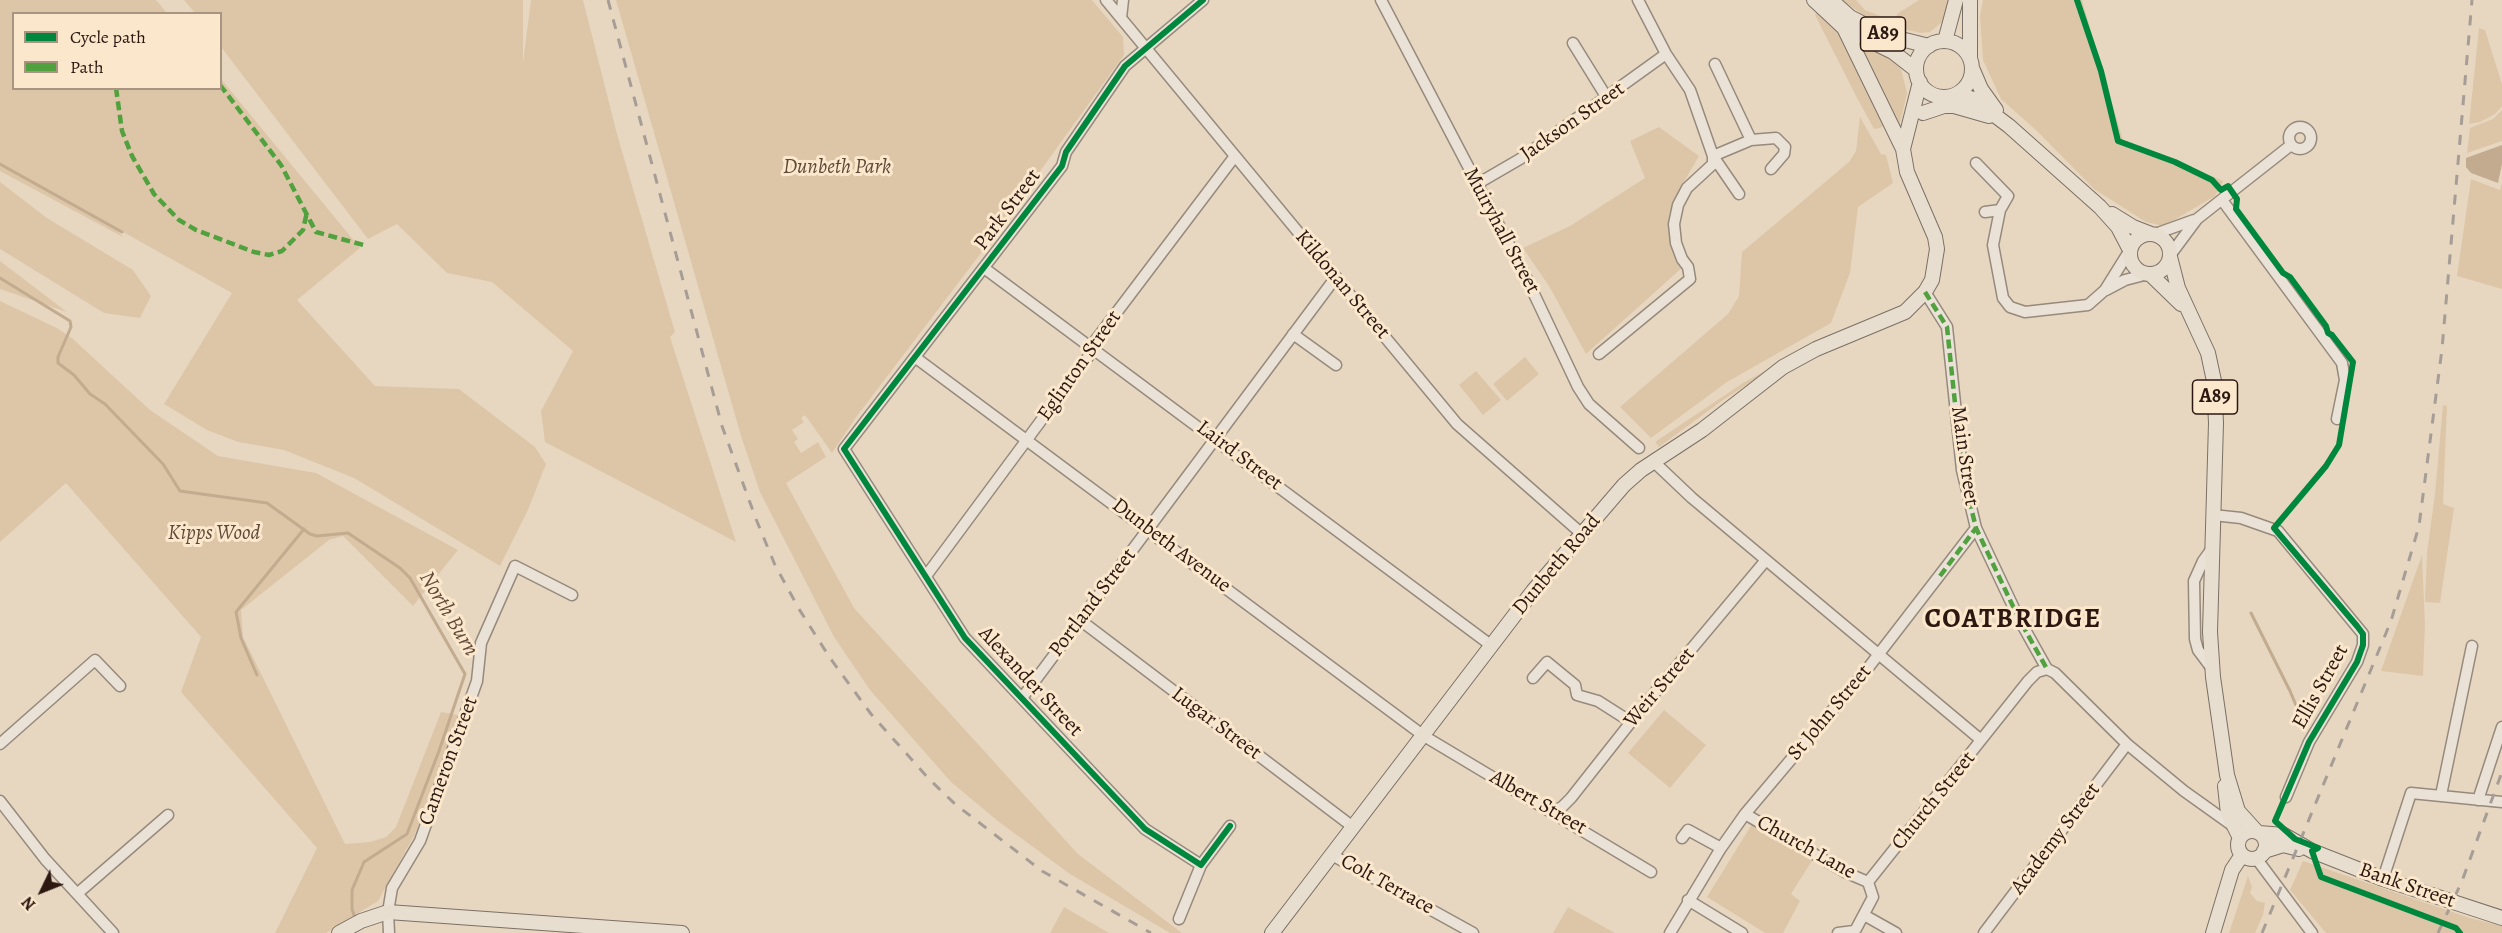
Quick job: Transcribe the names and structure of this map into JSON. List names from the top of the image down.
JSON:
{
  "streets": {
    "main road": ["A89", "Dunbeth Road", "Bank Street"],
    "street": [
      "Jackson Street",
      "Park Street",
      "Muiryhall Street",
      "Kildonan Street",
      "Eglinton Street",
      "Laird Street",
      "Main Street",
      "Dunbeth Avenue",
      "Portland Street",
      "Alexander Street",
      "Ellis Street",
      "Weir Street",
      "St John Street",
      "Lugar Street",
      "Cameron Street",
      "Church Street",
      "Albert Street",
      "Academy Street",
      "Church Lane",
      "Colt Terrace"
    ]
  },
  "crossings": [
    ["A89", "Main Street"],
    ["A89", "Ellis Street"],
    ["A89", "Bank Street"],
    ["Jackson Street", "Muiryhall Street"],
    ["Park Street", "Kildonan Street"],
    ["Park Street", "Laird Street"],
    ["Park Street", "Dunbeth Avenue"],
    ["Park Street", "Alexander Street"],
    ["Kildonan Street", "Eglinton Street"],
    ["Kildonan Street", "Dunbeth Road"],
    ["Kildonan Street", "Portland Street"],
    ["Eglinton Street", "Laird Street"],
    ["Eglinton Street", "Dunbeth Avenue"],
    ["Eglinton Street", "Alexander Street"],
    ["Laird Street", "Dunbeth Road"],
    ["Laird Street", "Portland Street"],
    ["Main Street", "Dunbeth Road"],
    ["Main Street", "St John Street"],
    ["Main Street", "Church Street"],
    ["Main Street", "Academy Street"],
    ["Dunbeth Avenue", "Dunbeth Road"],
    ["Dunbeth Avenue", "Portland Street"],
    ["Dunbeth Avenue", "Albert Street"],
    ["Dunbeth Road", "Lugar Street"],
    ["Dunbeth Road", "Albert Street"],
    ["Dunbeth Road", "Colt Terrace"],
    ["Portland Street", "Alexander Street"],
    ["Portland Street", "Lugar Street"],
    ["Weir Street", "Albert Street"],
    ["St John Street", "Church Lane"],
    ["Church Street", "Church Lane"]
  ],
  "districts": ["COATBRIDGE"],
  "water": ["North Burn"],
  "parks": ["Dunbeth Park", "Kipps Wood"],
  "legend": ["Cycle path", "Path"],
  "north": "bottom left"
}
